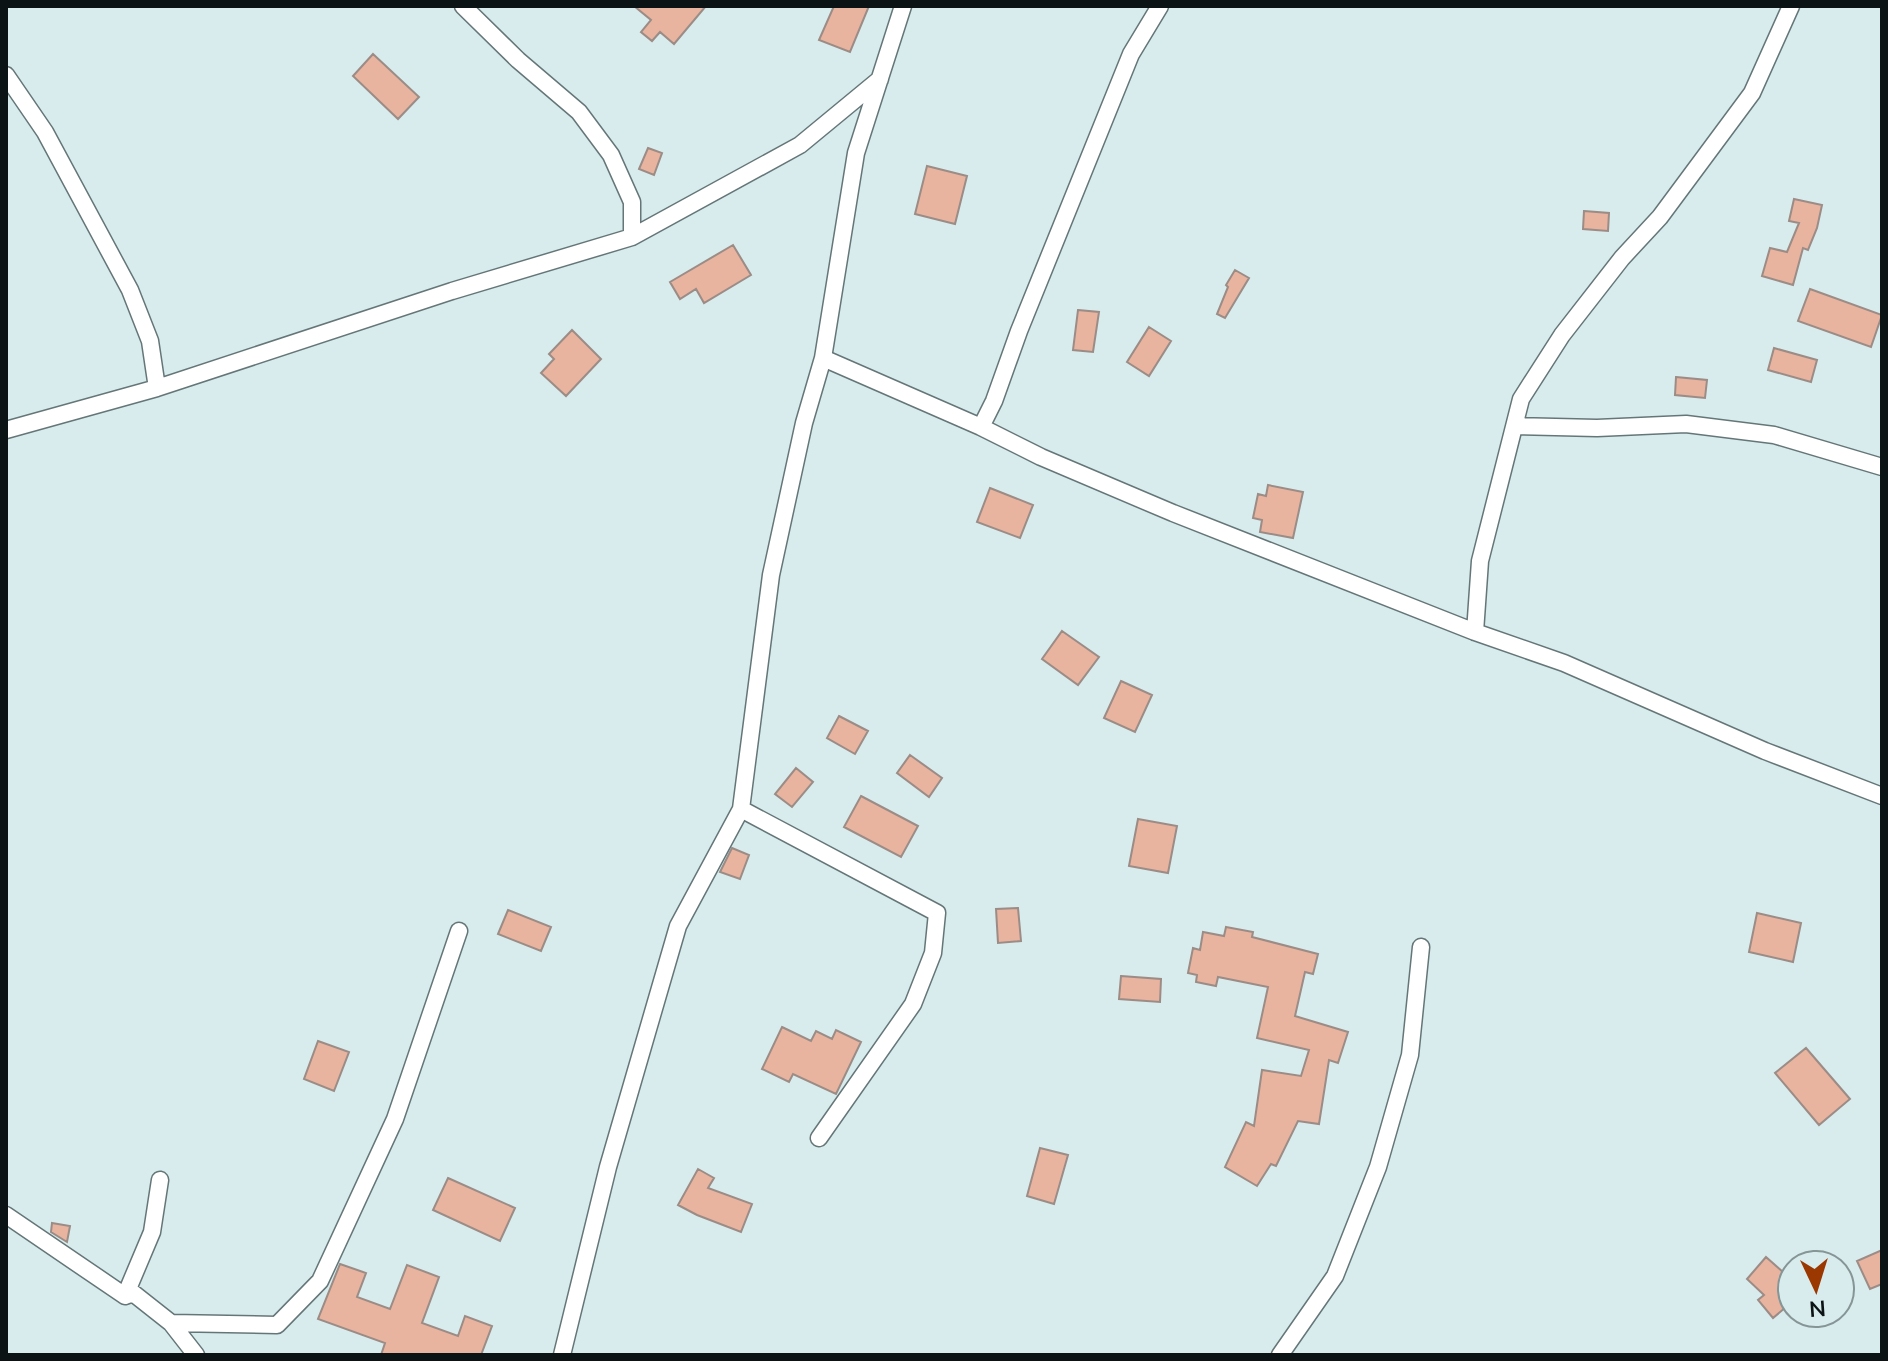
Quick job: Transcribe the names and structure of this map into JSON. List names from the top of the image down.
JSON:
{
  "north": "bottom"
}
